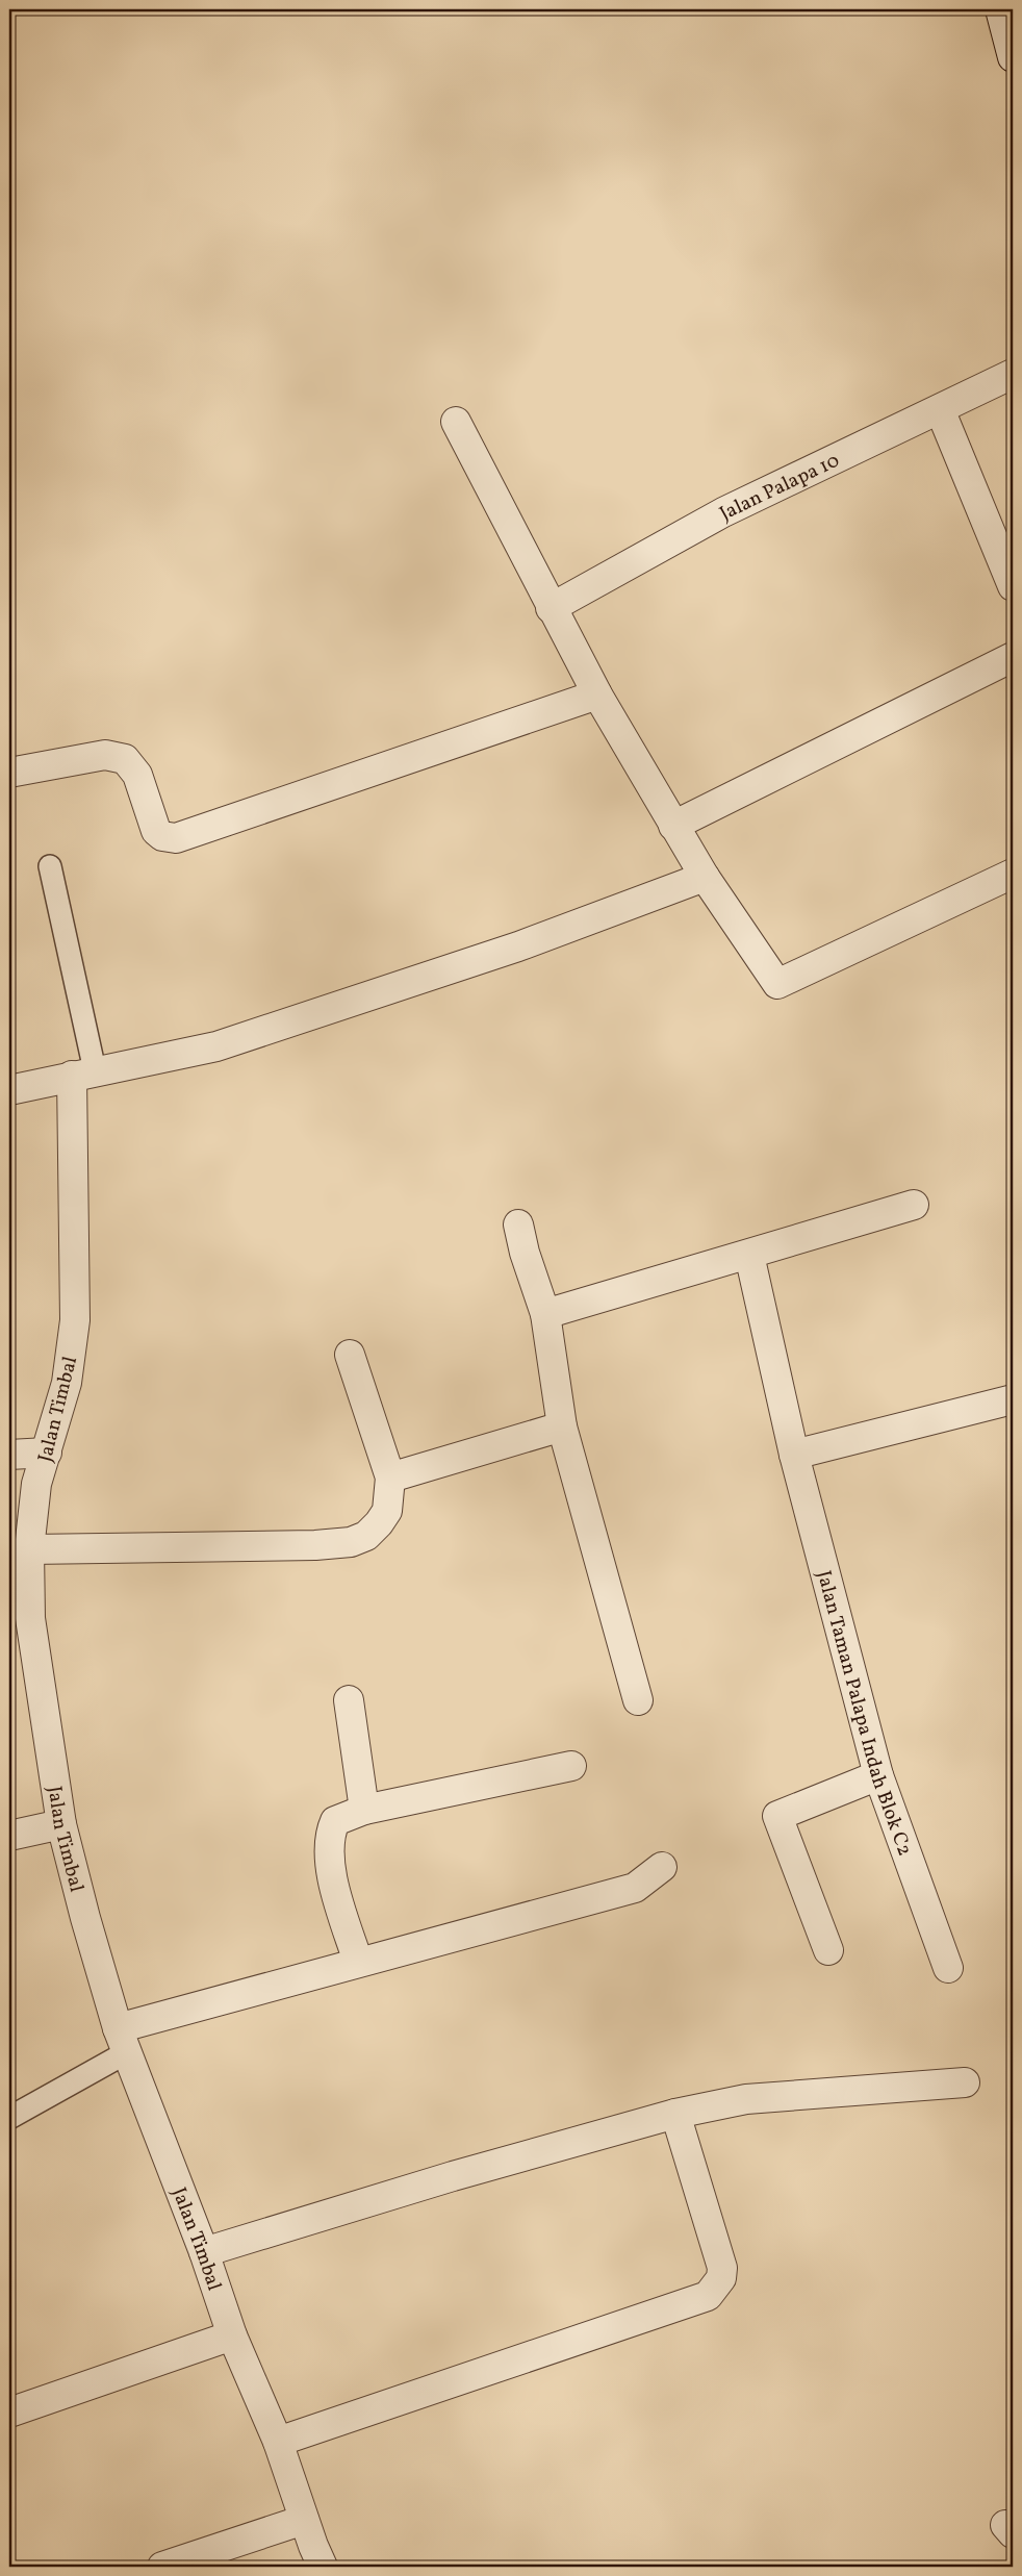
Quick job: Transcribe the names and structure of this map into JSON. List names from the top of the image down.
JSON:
{
  "streets": {
    "street": ["Jalan Palapa 10", "Jalan Timbal", "Jalan Taman Palapa Indah Blok C2"]
  }
}
